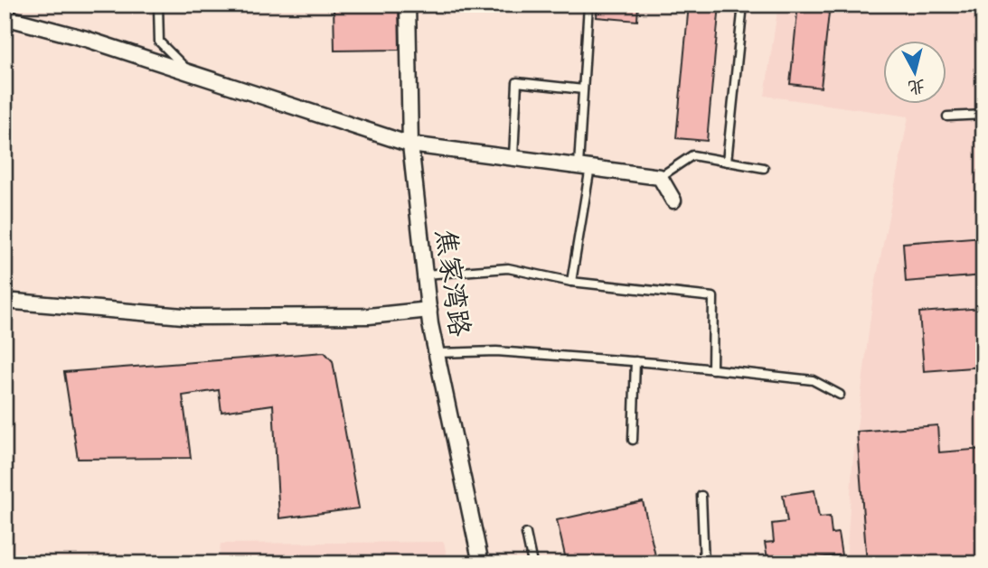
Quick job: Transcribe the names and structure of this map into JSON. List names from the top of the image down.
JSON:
{
  "streets": {
    "street": ["焦家湾路"]
  },
  "north": "bottom"
}
